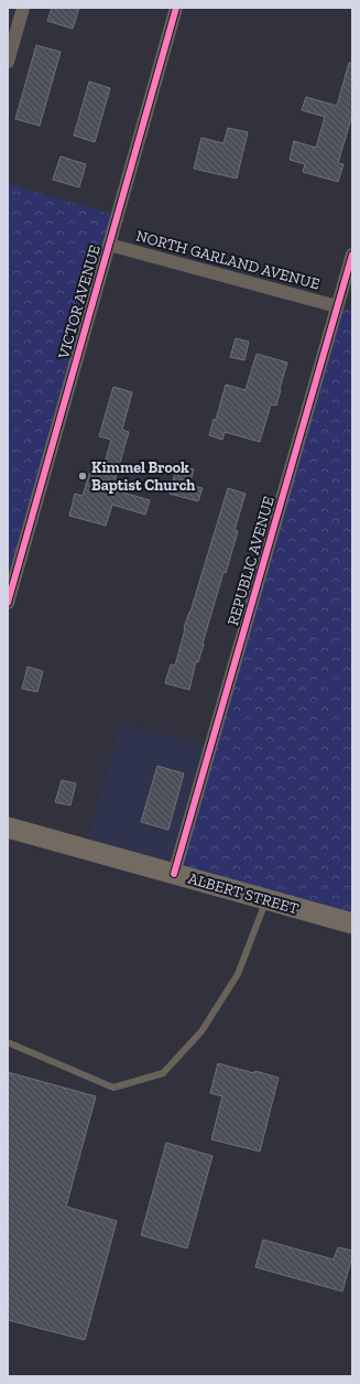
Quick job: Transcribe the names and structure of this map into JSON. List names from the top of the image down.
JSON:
{
  "streets": {
    "main road": ["ALBERT STREET"],
    "street": ["NORTH GARLAND AVENUE", "VICTOR AVENUE", "REPUBLIC AVENUE"]
  },
  "crossings": [
    ["NORTH GARLAND AVENUE", "VICTOR AVENUE"],
    ["NORTH GARLAND AVENUE", "REPUBLIC AVENUE"],
    ["REPUBLIC AVENUE", "ALBERT STREET"]
  ],
  "places": ["Kimmel Brook Baptist Church"]
}
